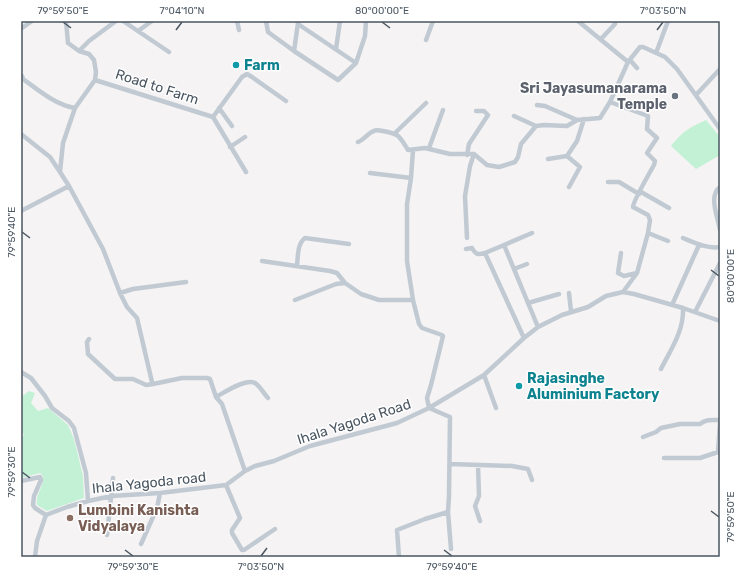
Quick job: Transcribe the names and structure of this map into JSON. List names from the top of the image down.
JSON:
{
  "streets": {
    "street": ["Road to Farm", "Ihala Yagoda Road", "Ihala Yagoda road"]
  },
  "crossings": [
    ["Ihala Yagoda Road", "Ihala Yagoda road"]
  ],
  "places": [
    "Farm",
    "Sri Jayasumanarama Temple",
    "Rajasinghe Aluminium Factory",
    "Lumbini Kanishta Vidyalaya"
  ],
  "coordinates": [
    "79°59'50\"E",
    "7°04'10\"N",
    "80°00'00\"E",
    "7°03'50\"N",
    "79°59'40\"E",
    "79°59'30\"E"
  ]
}
